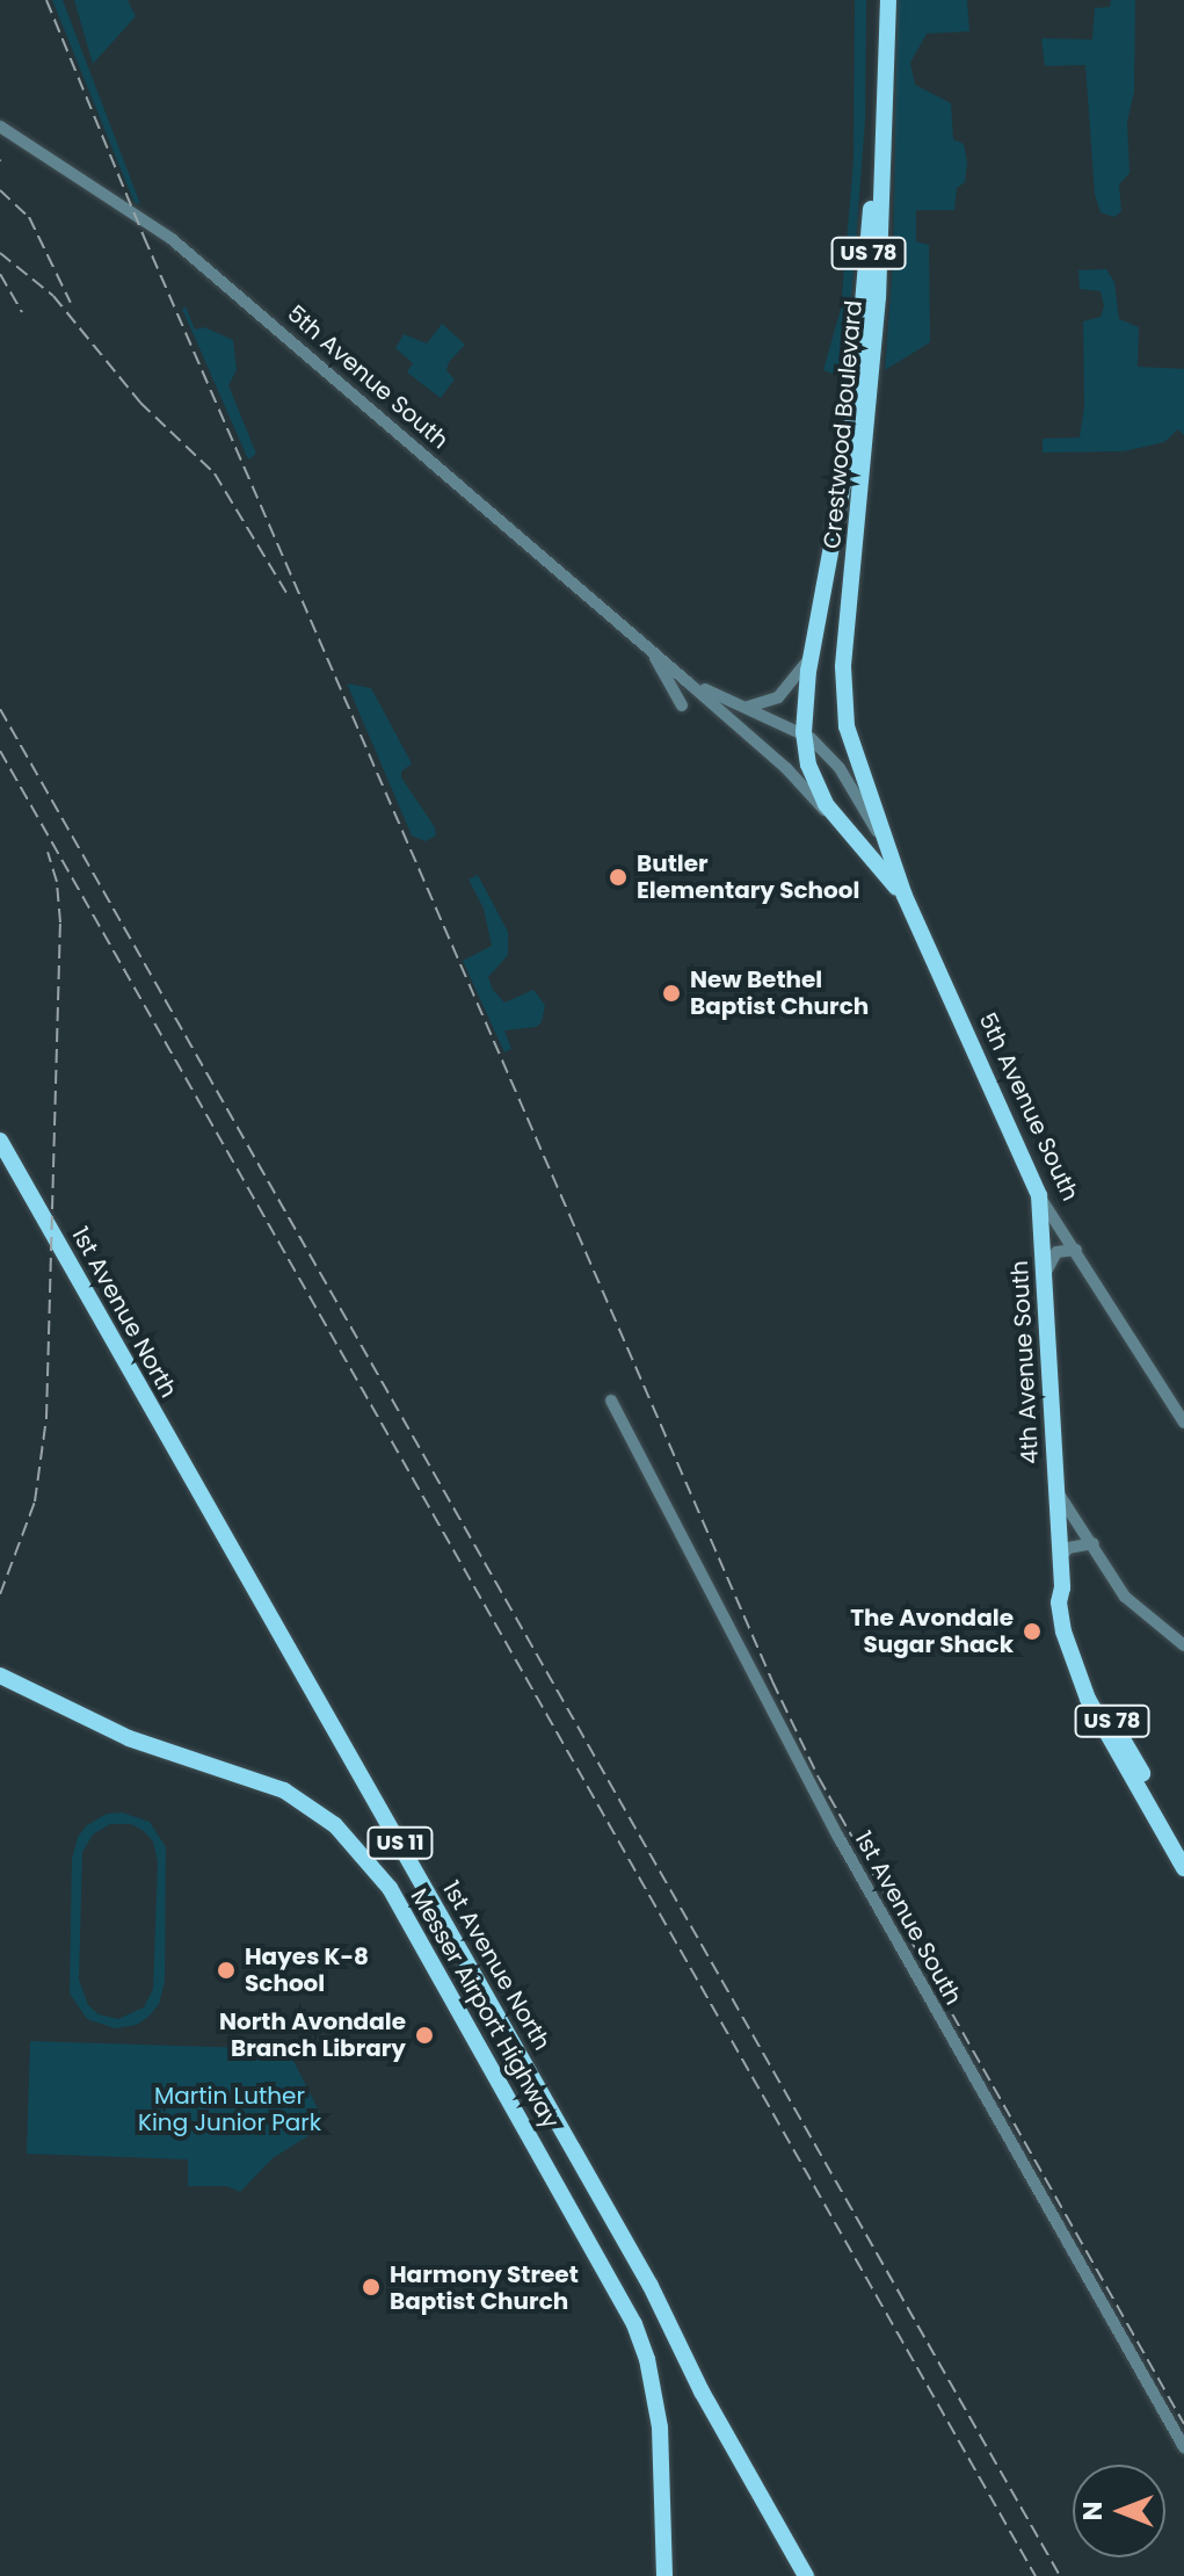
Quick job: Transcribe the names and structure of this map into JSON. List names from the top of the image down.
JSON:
{
  "streets": {
    "main road": [
      "US 78",
      "5th Avenue South",
      "Crestwood Boulevard",
      "1st Avenue North",
      "4th Avenue South",
      "US 11",
      "Messer Airport Highway"
    ],
    "street": ["1st Avenue South"]
  },
  "crossings": [
    ["US 78", "4th Avenue South"],
    ["5th Avenue South", "Crestwood Boulevard"],
    ["5th Avenue South", "4th Avenue South"]
  ],
  "parks": ["Martin Luther King Junior Park"],
  "places": [
    "Butler Elementary School",
    "New Bethel Baptist Church",
    "The Avondale Sugar Shack",
    "Hayes K-8 School",
    "North Avondale Branch Library",
    "Harmony Street Baptist Church"
  ],
  "north": "left"
}
